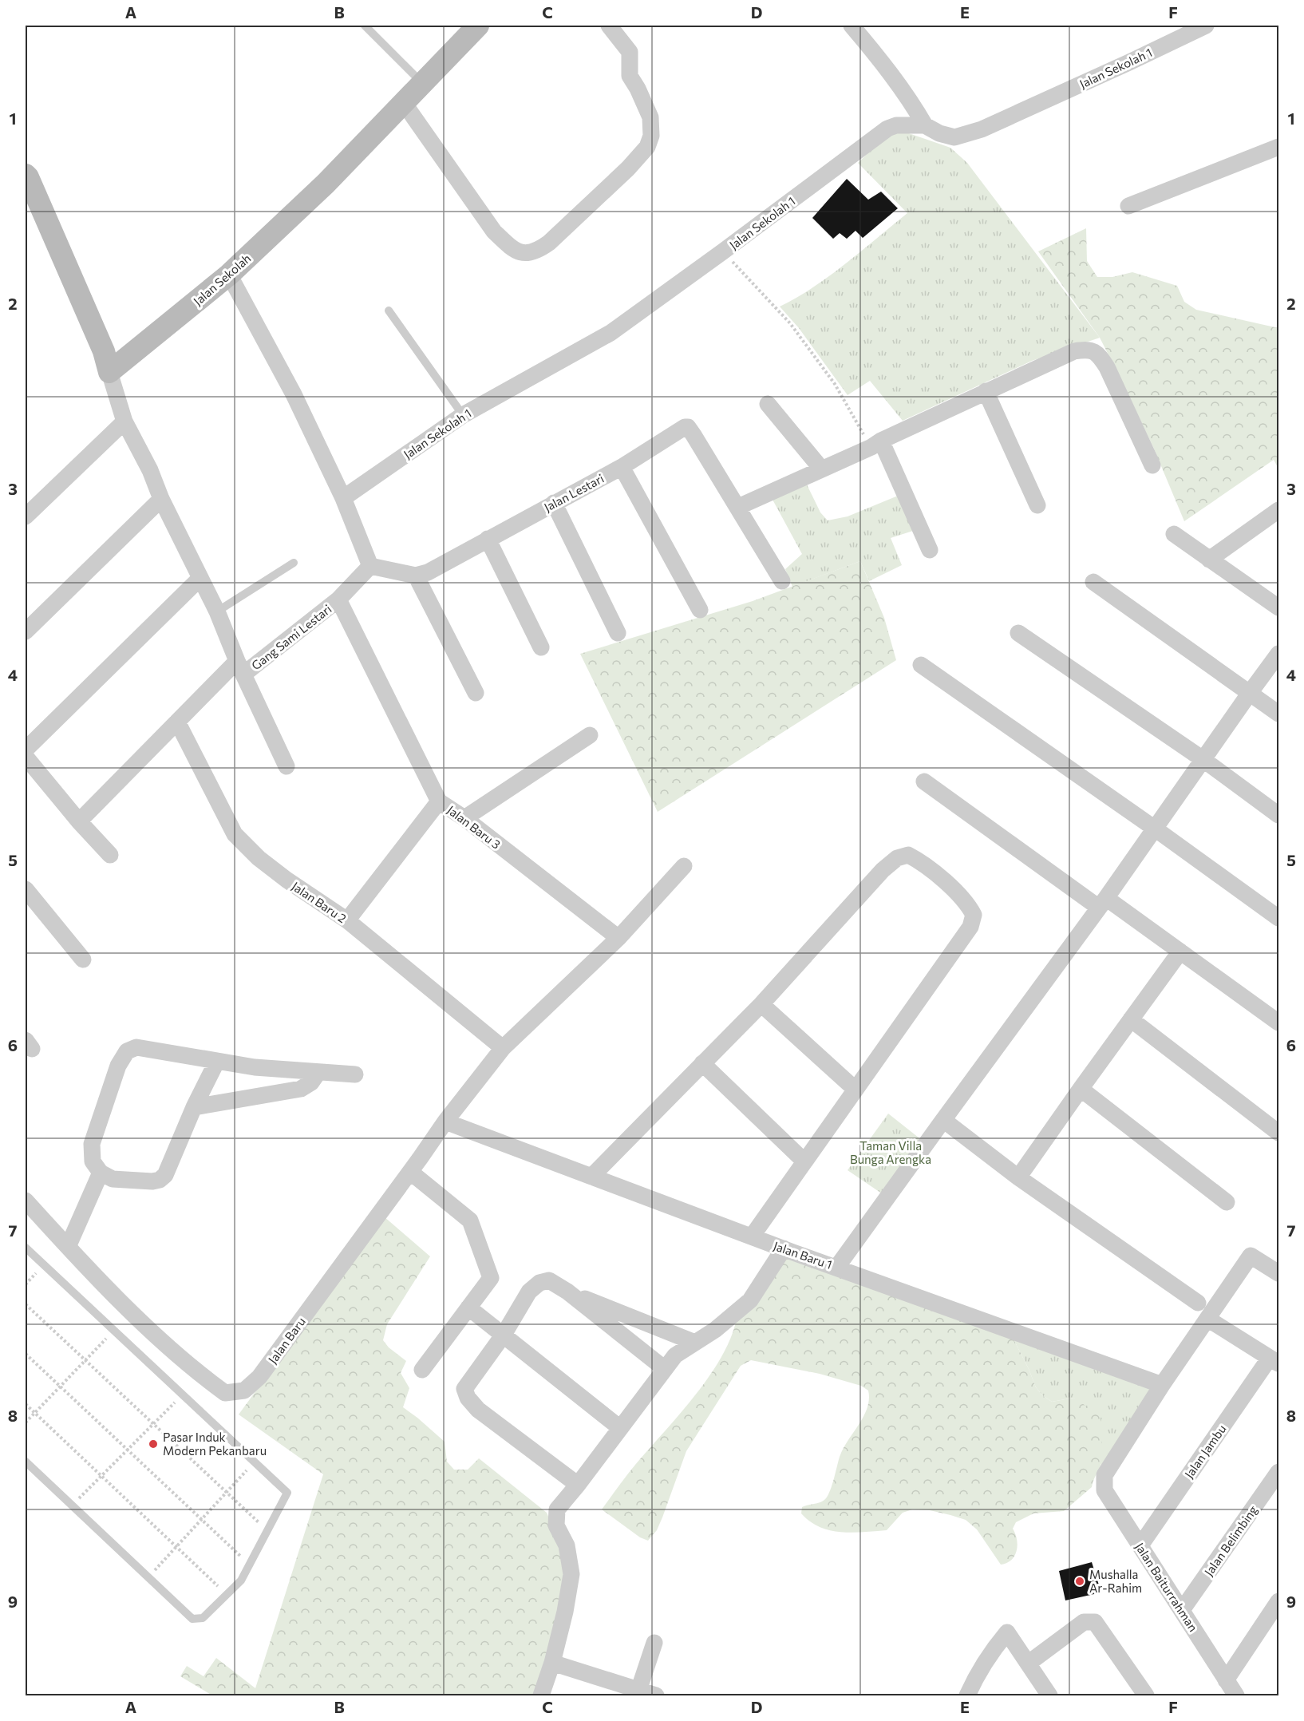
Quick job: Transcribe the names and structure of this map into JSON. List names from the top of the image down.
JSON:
{
  "streets": {
    "street": [
      "Jalan Sekolah 1",
      "Jalan Sekolah",
      "Jalan Lestari",
      "Gang Sami Lestari",
      "Jalan Baru 3",
      "Jalan Baru 2",
      "Jalan Baru 1",
      "Jalan Baru",
      "Jalan Jambu",
      "Jalan Belimbing",
      "Jalan Baiturrahman"
    ]
  },
  "crossings": [
    ["Gang Sami Lestari", "Jalan Baru 3"],
    ["Gang Sami Lestari", "Jalan Baru 2"],
    ["Jalan Baru 3", "Jalan Baru"],
    ["Jalan Baru 2", "Jalan Baru"],
    ["Jalan Baru 1", "Jalan Baru"],
    ["Jalan Baru 1", "Jalan Baiturrahman"],
    ["Jalan Jambu", "Jalan Baiturrahman"],
    ["Jalan Belimbing", "Jalan Baiturrahman"]
  ],
  "parks": ["Taman Villa Bunga Arengka"],
  "places": ["Pasar Induk Modern Pekanbaru", "Mushalla Ar-Rahim"],
  "grid": {
    "columns": [
      "A",
      "B",
      "C",
      "D",
      "E",
      "F"
    ],
    "rows": [
      "1",
      "2",
      "3",
      "4",
      "5",
      "6",
      "7",
      "8",
      "9"
    ]
  }
}
